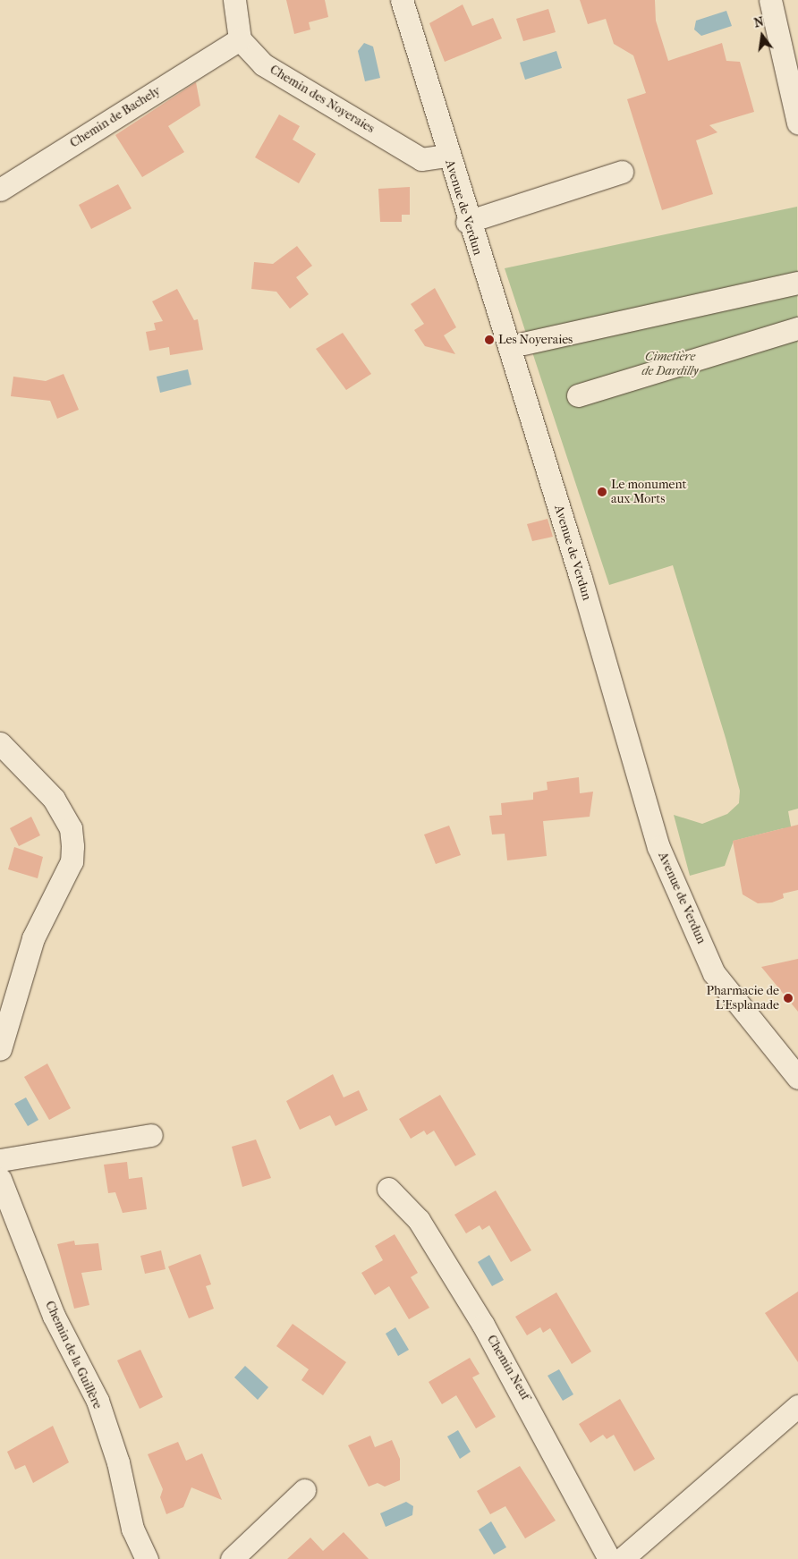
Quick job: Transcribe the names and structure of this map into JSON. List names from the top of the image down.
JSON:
{
  "streets": {
    "street": [
      "Chemin des Noyeraies",
      "Chemin de Bachely",
      "Avenue de Verdun",
      "Chemin de la Guillère",
      "Chemin Neuf"
    ]
  },
  "crossings": [
    ["Chemin des Noyeraies", "Chemin de Bachely"],
    ["Chemin des Noyeraies", "Avenue de Verdun"]
  ],
  "parks": ["Cimetière de Dardilly"],
  "places": ["Les Noyeraies", "Le monument aux Morts", "Pharmacie de L'Esplanade"],
  "north": "top"
}
